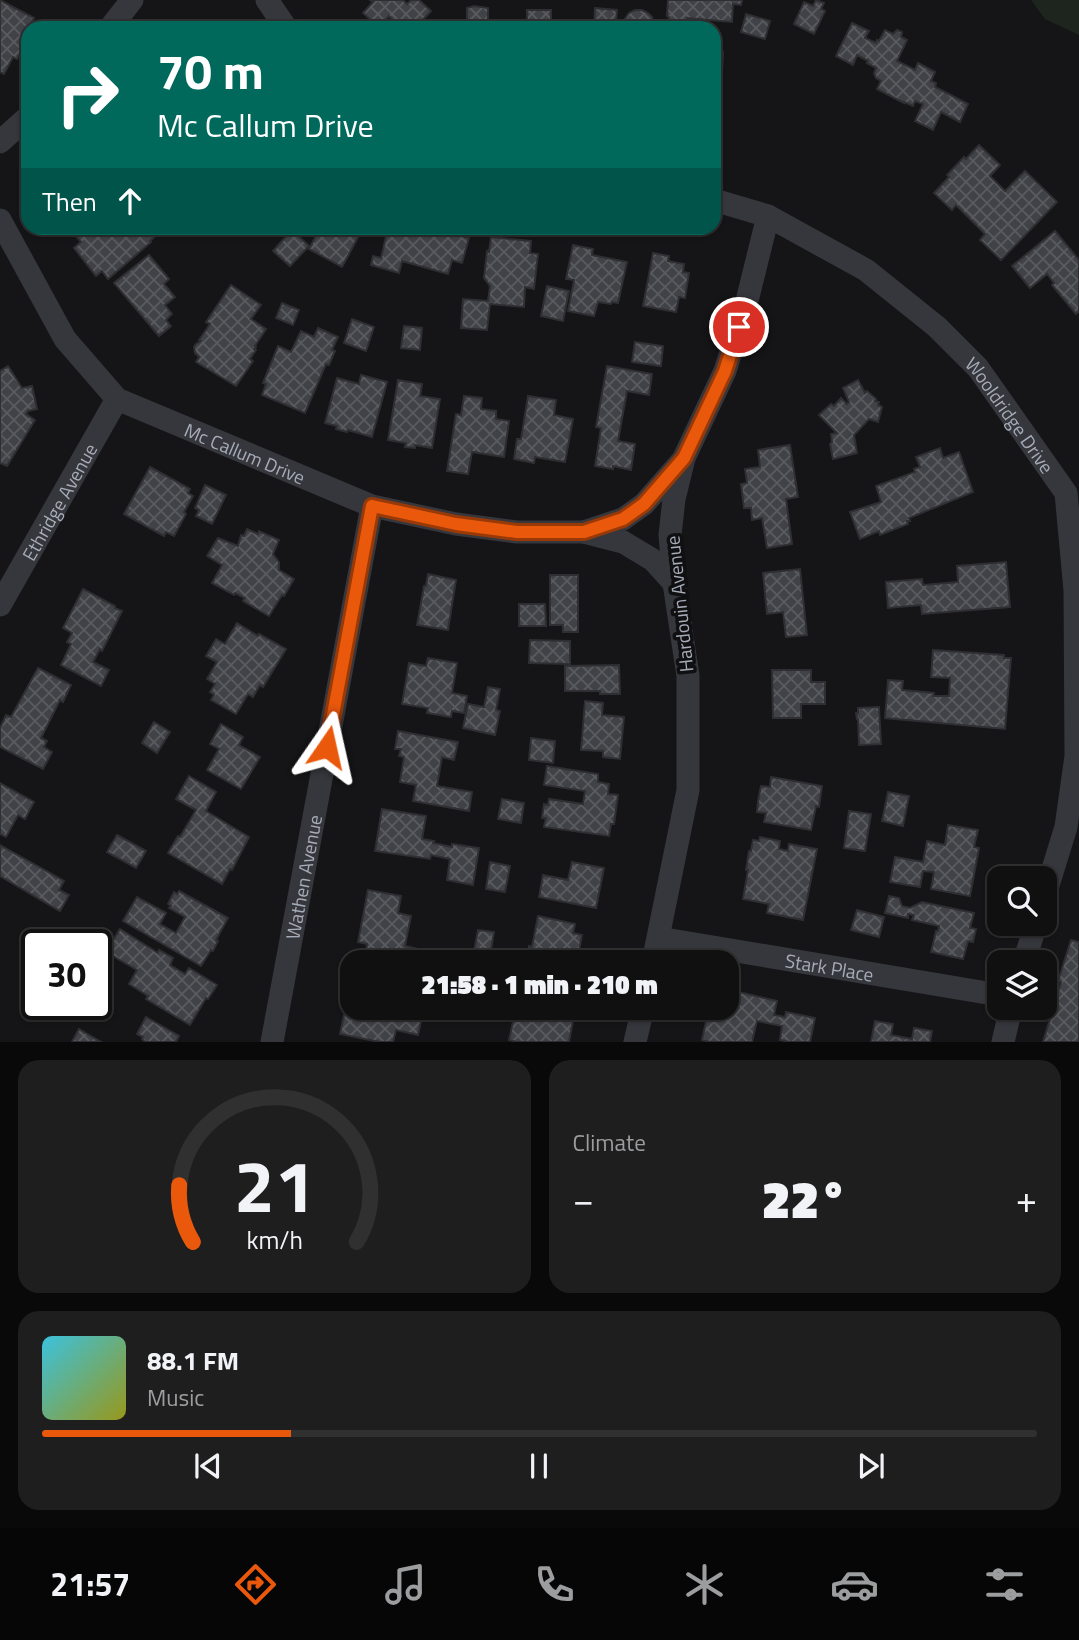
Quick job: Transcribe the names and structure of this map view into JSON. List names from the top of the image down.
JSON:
{
  "streets": {
    "street": [
      "Wooldridge Drive",
      "Mc Callum Drive",
      "Ethridge Avenue",
      "Hardouin Avenue",
      "Wathen Avenue",
      "Stark Place"
    ]
  },
  "crossings": [
    ["Wooldridge Drive", "Hardouin Avenue"],
    ["Mc Callum Drive", "Ethridge Avenue"],
    ["Mc Callum Drive", "Hardouin Avenue"],
    ["Mc Callum Drive", "Wathen Avenue"],
    ["Hardouin Avenue", "Stark Place"]
  ],
  "page": {
    "turn": ["70 m", "Mc Callum Drive"],
    "then": "Then",
    "limit": "30",
    "trip": "21:58 · 1 min · 210 m",
    "tile": "Climate",
    "heat": ["−", "22°", "+"],
    "song": ["88.1 FM", "Music"],
    "tabs": "21:57",
    "gauge": ["21", "km/h"]
  }
}
